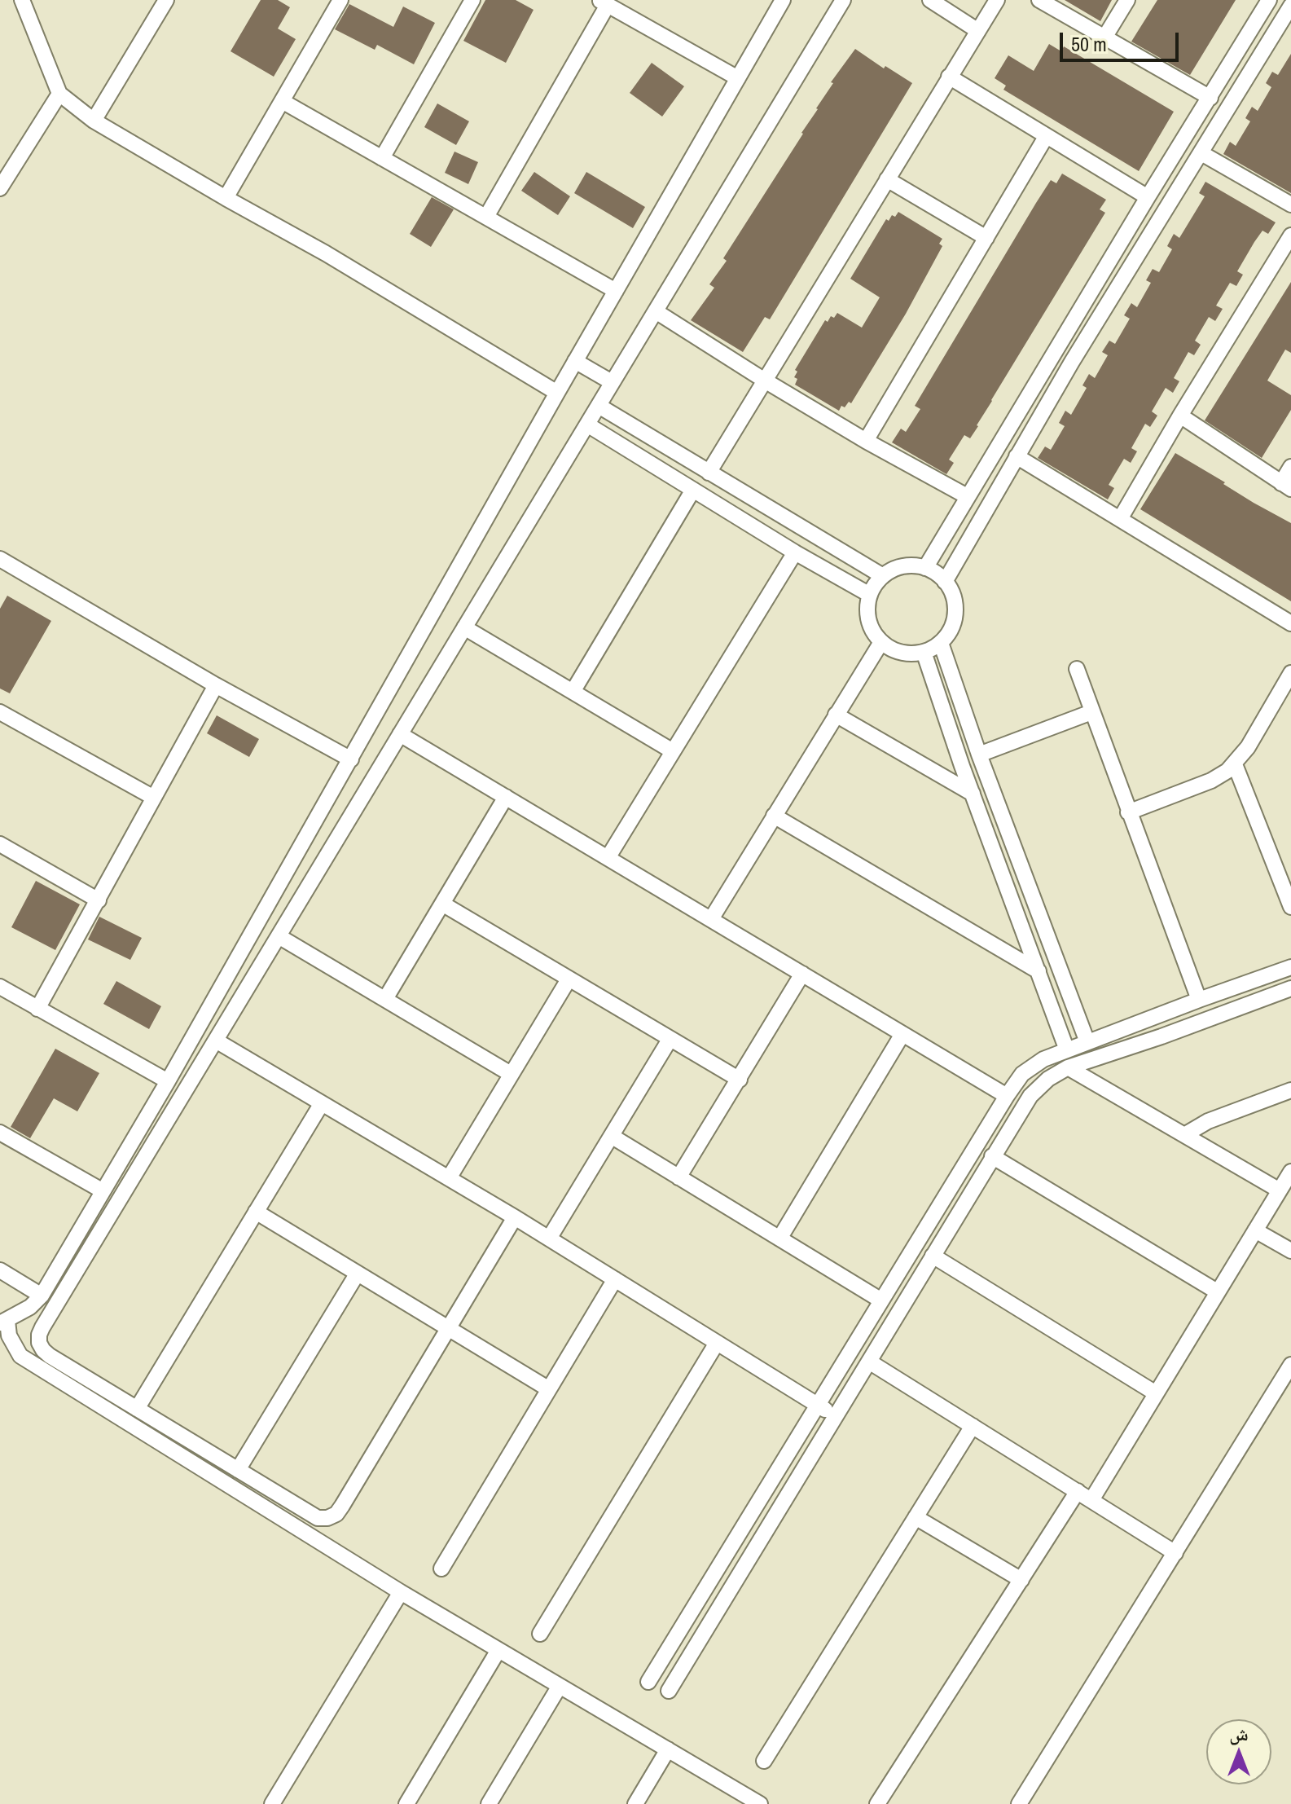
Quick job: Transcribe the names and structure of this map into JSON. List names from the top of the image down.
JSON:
{
  "scale_bar": "50 m",
  "north": "top"
}
